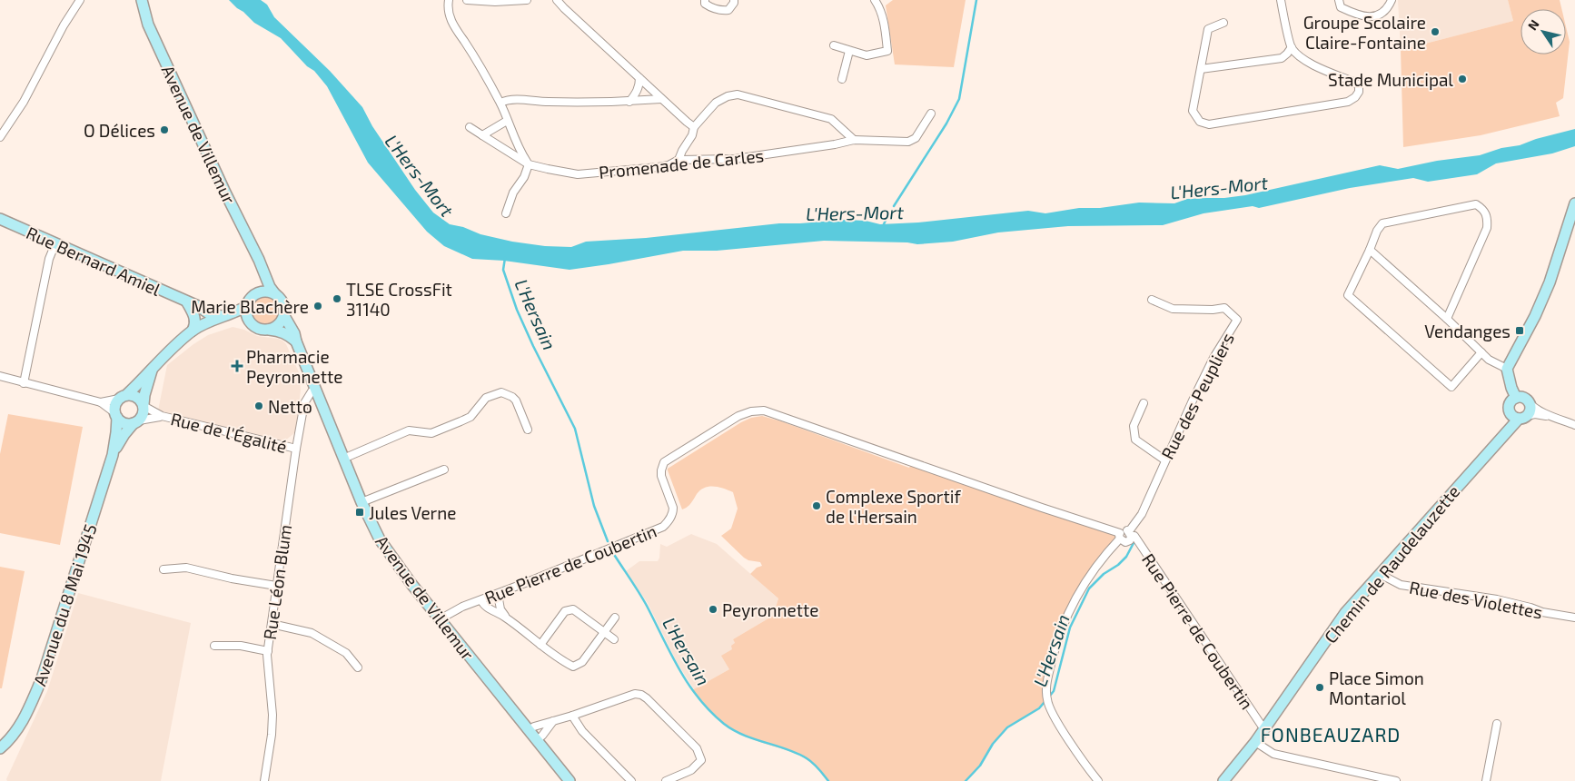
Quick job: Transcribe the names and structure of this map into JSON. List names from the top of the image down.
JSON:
{
  "streets": {
    "main road": [
      "Avenue de Villemur",
      "Rue Bernard Amiel",
      "Chemin de Raudelauzette",
      "Avenue du 8 Mai 1945"
    ],
    "street": [
      "Promenade de Carles",
      "Rue des Peupliers",
      "Rue de l'Égalité",
      "Rue Pierre de Coubertin",
      "Rue Léon Blum",
      "Rue des Violettes"
    ]
  },
  "crossings": [
    ["Avenue de Villemur", "Rue Pierre de Coubertin"],
    ["Avenue de Villemur", "Rue Léon Blum"],
    ["Rue des Peupliers", "Rue Pierre de Coubertin"],
    ["Rue de l'Égalité", "Rue Léon Blum"],
    ["Rue de l'Égalité", "Avenue du 8 Mai 1945"],
    ["Rue Pierre de Coubertin", "Chemin de Raudelauzette"],
    ["Chemin de Raudelauzette", "Rue des Violettes"]
  ],
  "districts": ["FONBEAUZARD"],
  "water": ["L'Hers-Mort", "L'Hersain"],
  "places": {
    "other": [
      "Groupe Scolaire Claire-Fontaine",
      "Stade Municipal",
      "O Délices",
      "TLSE CrossFit 31140",
      "Marie Blachère",
      "Netto",
      "Complexe Sportif de l'Hersain",
      "Peyronnette",
      "Place Simon Montariol"
    ],
    "transit": ["Vendanges", "Jules Verne"],
    "health": ["Pharmacie Peyronnette"]
  },
  "north": "top left"
}
